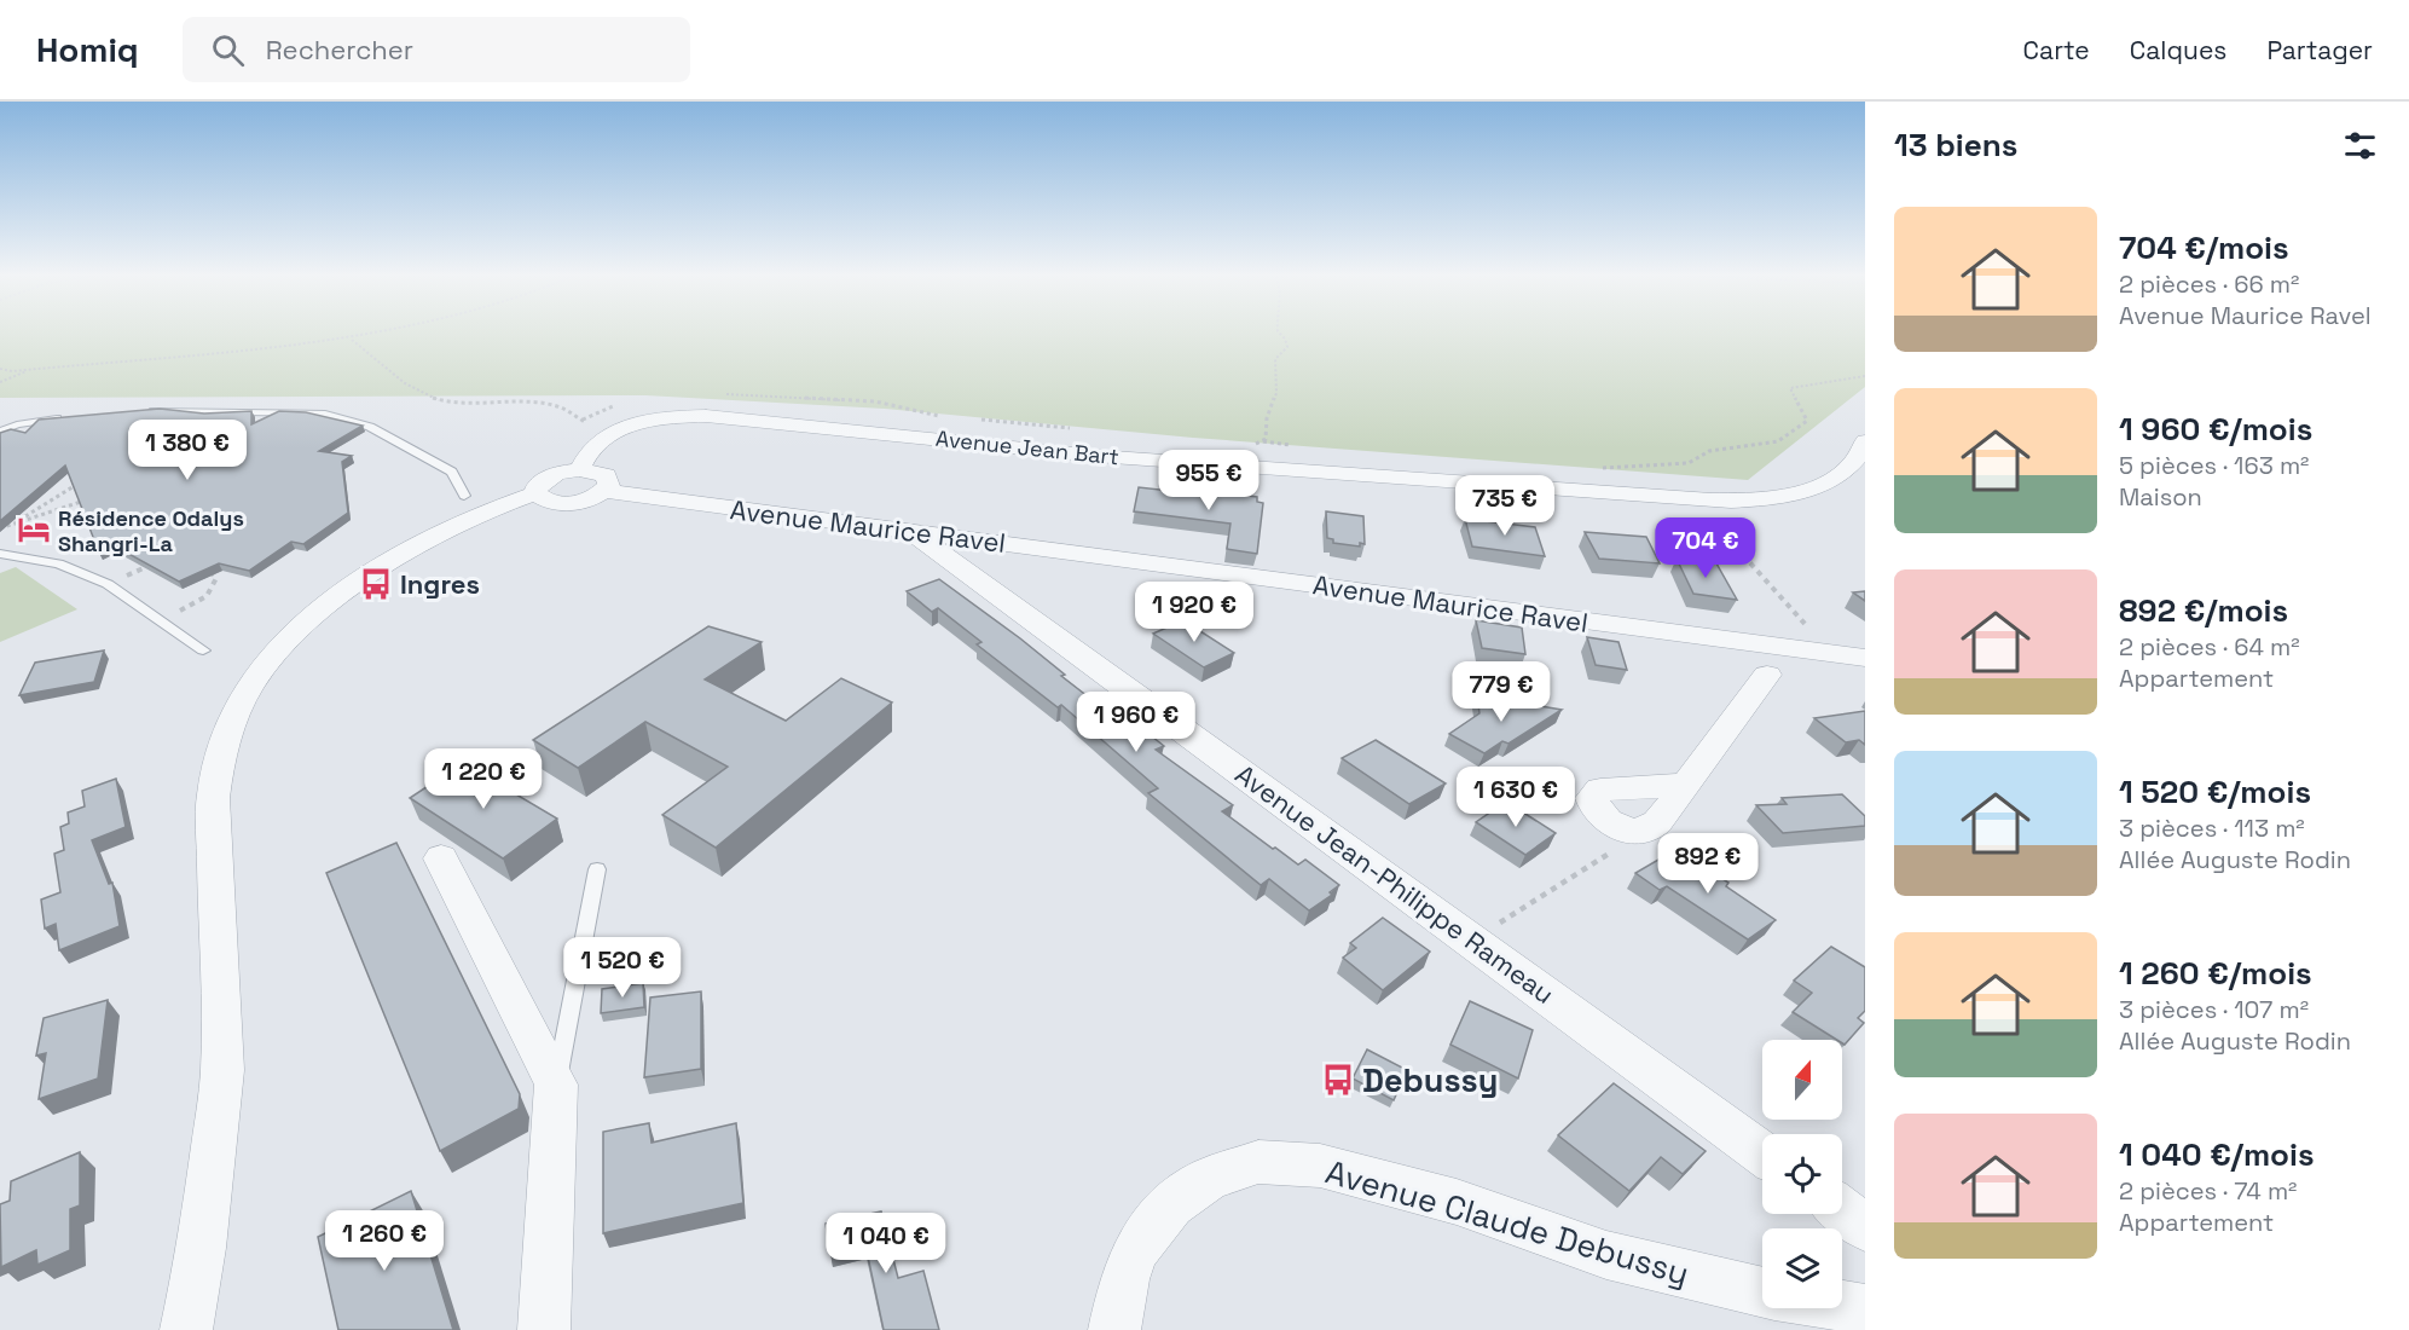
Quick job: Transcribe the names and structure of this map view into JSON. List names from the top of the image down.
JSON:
{
  "streets": {
    "street": [
      "Avenue Jean Bart",
      "Avenue Maurice Ravel",
      "Avenue Jean-Philippe Rameau",
      "Avenue Claude Debussy"
    ]
  },
  "crossings": [
    ["Avenue Maurice Ravel", "Avenue Jean-Philippe Rameau"]
  ],
  "places": {
    "hotel": ["Résidence Odalys Shangri-La"],
    "bus stop": ["Ingres", "Debussy"]
  },
  "north": "top",
  "page": {
    "header": "Homiq",
    "search": "Rechercher",
    "nav": ["Carte", "Calques", "Partager"],
    "heading": "13 biens",
    "list": [
      {
        "name": "704 €/mois",
        "note": "2 pièces · 66 m² · Avenue Maurice Ravel"
      },
      {
        "name": "1 960 €/mois",
        "note": "5 pièces · 163 m² · Maison"
      },
      {
        "name": "892 €/mois",
        "note": "2 pièces · 64 m² · Appartement"
      },
      {
        "name": "1 520 €/mois",
        "note": "3 pièces · 113 m² · Allée Auguste Rodin"
      },
      {
        "name": "1 260 €/mois",
        "note": "3 pièces · 107 m² · Allée Auguste Rodin"
      },
      {
        "name": "1 040 €/mois",
        "note": "2 pièces · 74 m² · Appartement"
      }
    ],
    "price": [
      "1 380 €",
      "955 €",
      "735 €",
      "704 €",
      "1 920 €",
      "779 €",
      "1 960 €",
      "1 220 €",
      "1 630 €",
      "892 €",
      "1 520 €",
      "1 260 €",
      "1 040 €"
    ]
  }
}
